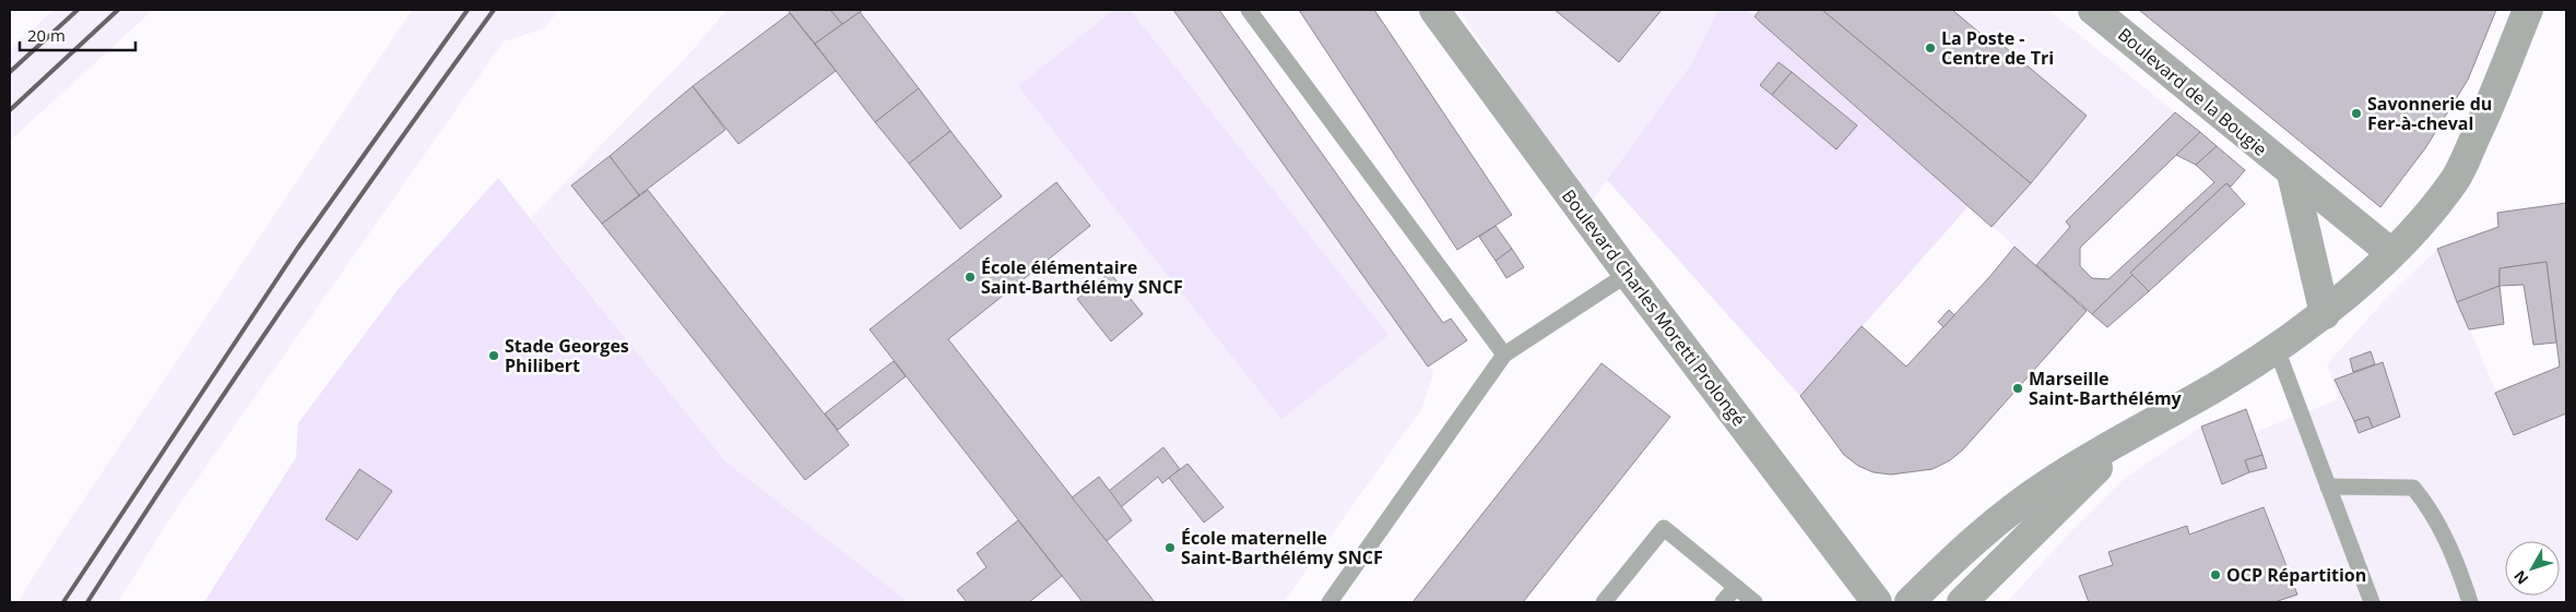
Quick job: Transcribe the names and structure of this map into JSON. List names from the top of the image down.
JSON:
{
  "streets": {
    "street": ["Boulevard de la Bougie", "Boulevard Charles Moretti Prolongé"]
  },
  "places": [
    "La Poste - Centre de Tri",
    "Savonnerie du Fer-à-cheval",
    "École élémentaire Saint-Barthélémy SNCF",
    "Stade Georges Philibert",
    "Marseille Saint-Barthélémy",
    "École maternelle Saint-Barthélémy SNCF",
    "OCP Répartition"
  ],
  "scale_bar": "20 m",
  "north": "bottom left"
}
